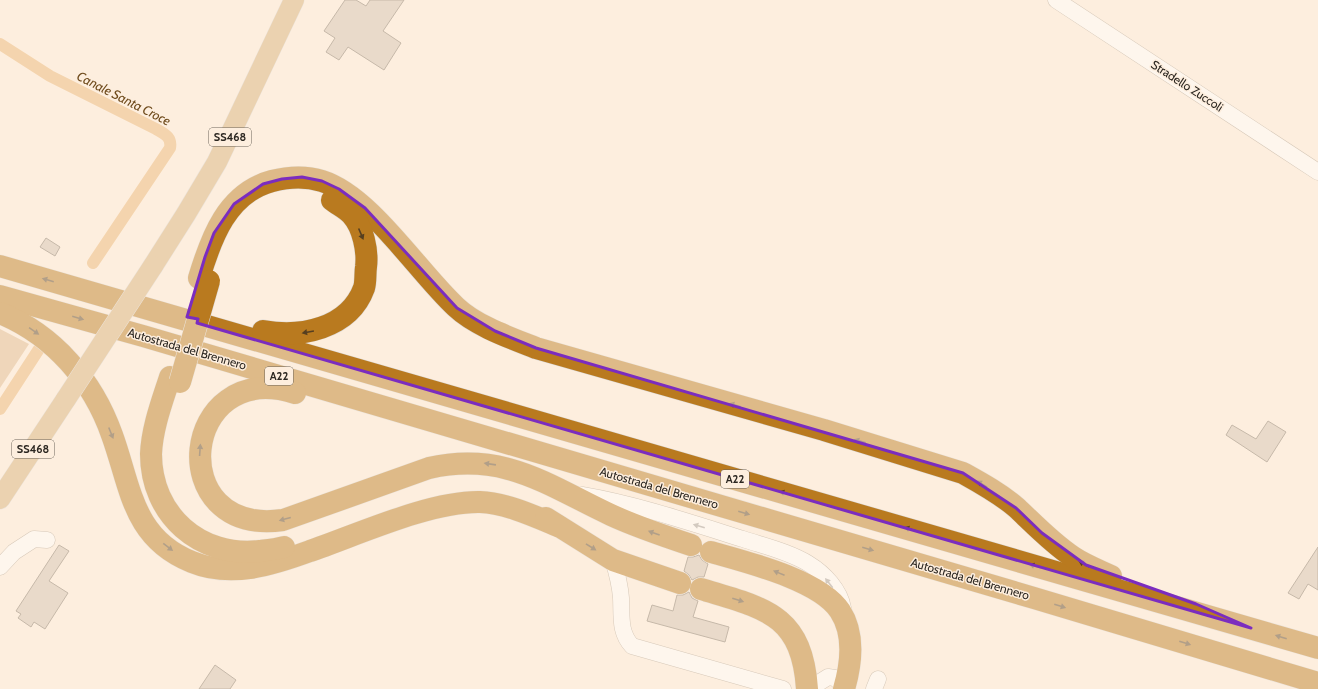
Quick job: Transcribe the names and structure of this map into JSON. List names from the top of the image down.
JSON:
{
  "streets": {
    "highway": ["Autostrada del Brennero", "A22"],
    "main road": ["SS468"],
    "street": ["Stradello Zuccoli"]
  },
  "water": ["Canale Santa Croce"]
}
